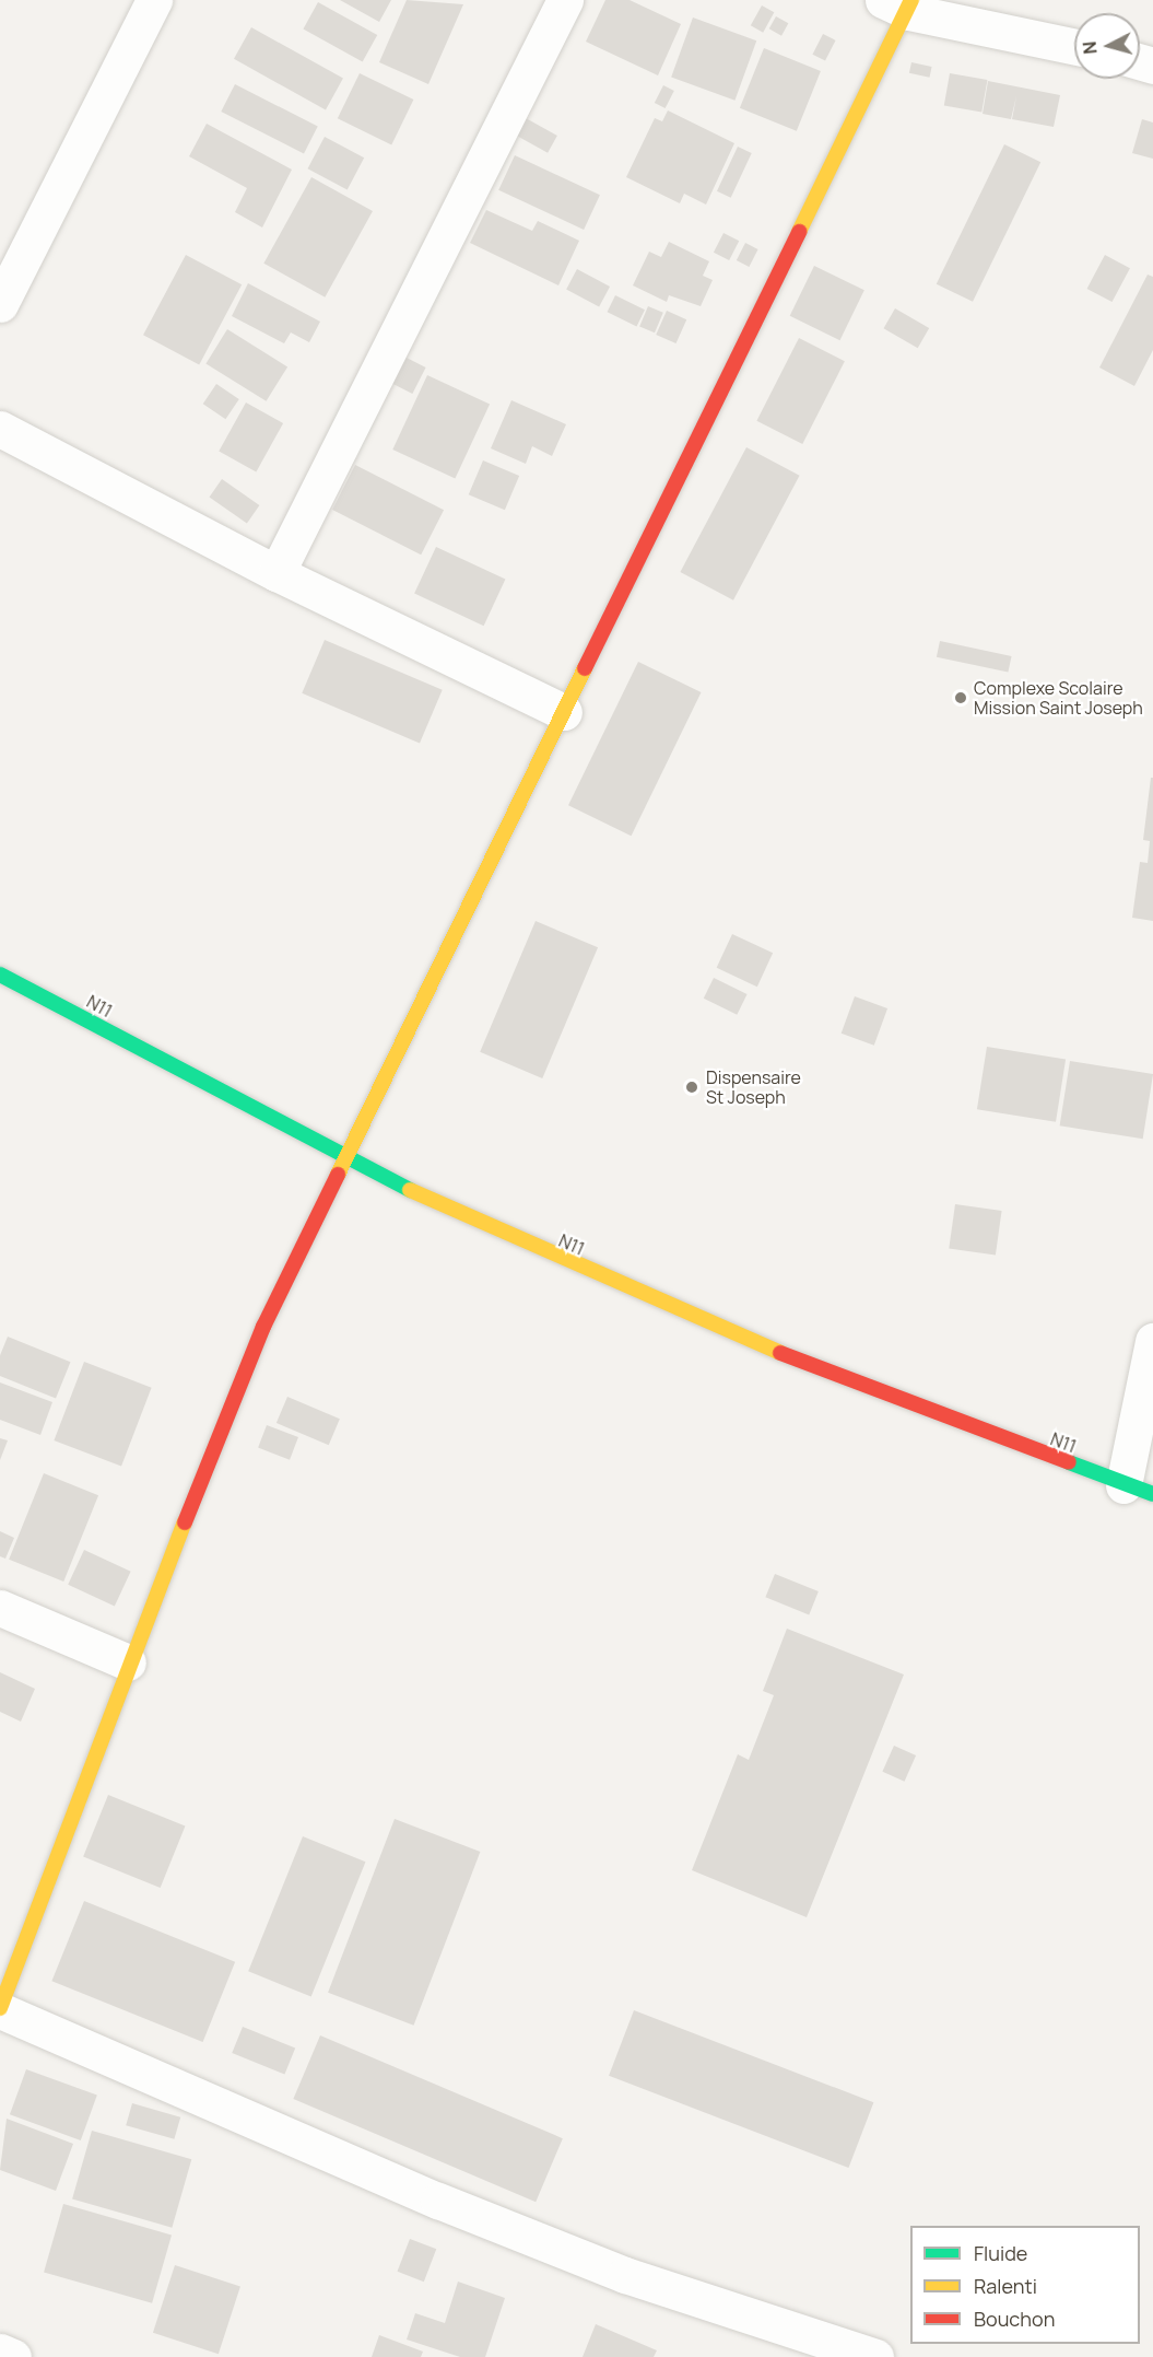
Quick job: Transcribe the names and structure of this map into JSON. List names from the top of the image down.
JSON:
{
  "streets": {
    "street": ["N11"]
  },
  "places": ["Complexe Scolaire Mission Saint Joseph", "Dispensaire St Joseph"],
  "legend": ["Fluide", "Ralenti", "Bouchon"],
  "north": "left"
}
